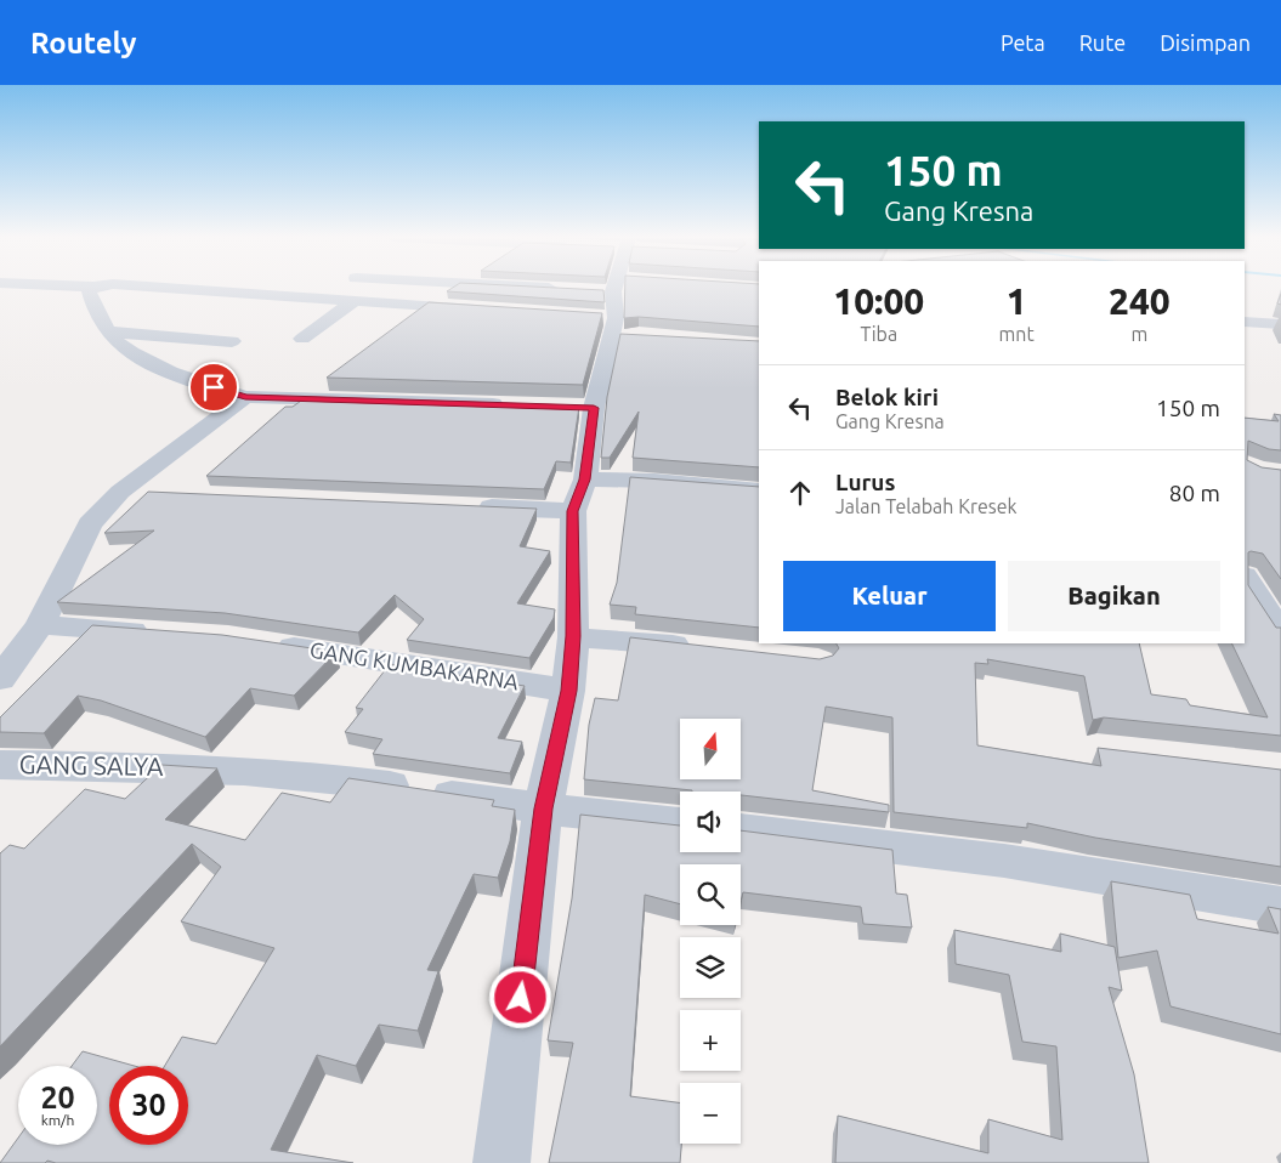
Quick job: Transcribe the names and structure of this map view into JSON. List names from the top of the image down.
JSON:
{
  "streets": {
    "street": ["GANG KUMBAKARNA", "GANG SALYA"]
  },
  "north": "top",
  "page": {
    "header": "Routely",
    "nav": ["Peta", "Rute", "Disimpan"],
    "turn": ["150 m", "Gang Kresna"],
    "eta": [
      "10:00",
      "Tiba",
      "1",
      "mnt",
      "240",
      "m"
    ],
    "list": [
      {
        "name": "Belok kiri",
        "note": "Gang Kresna",
        "value": "150 m"
      },
      {
        "name": "Lurus",
        "note": "Jalan Telabah Kresek",
        "value": "80 m"
      }
    ],
    "buttons": ["Keluar", "Bagikan"],
    "map_buttons": ["+", "−"],
    "speed": "20 km/h",
    "limit": "30"
  }
}
